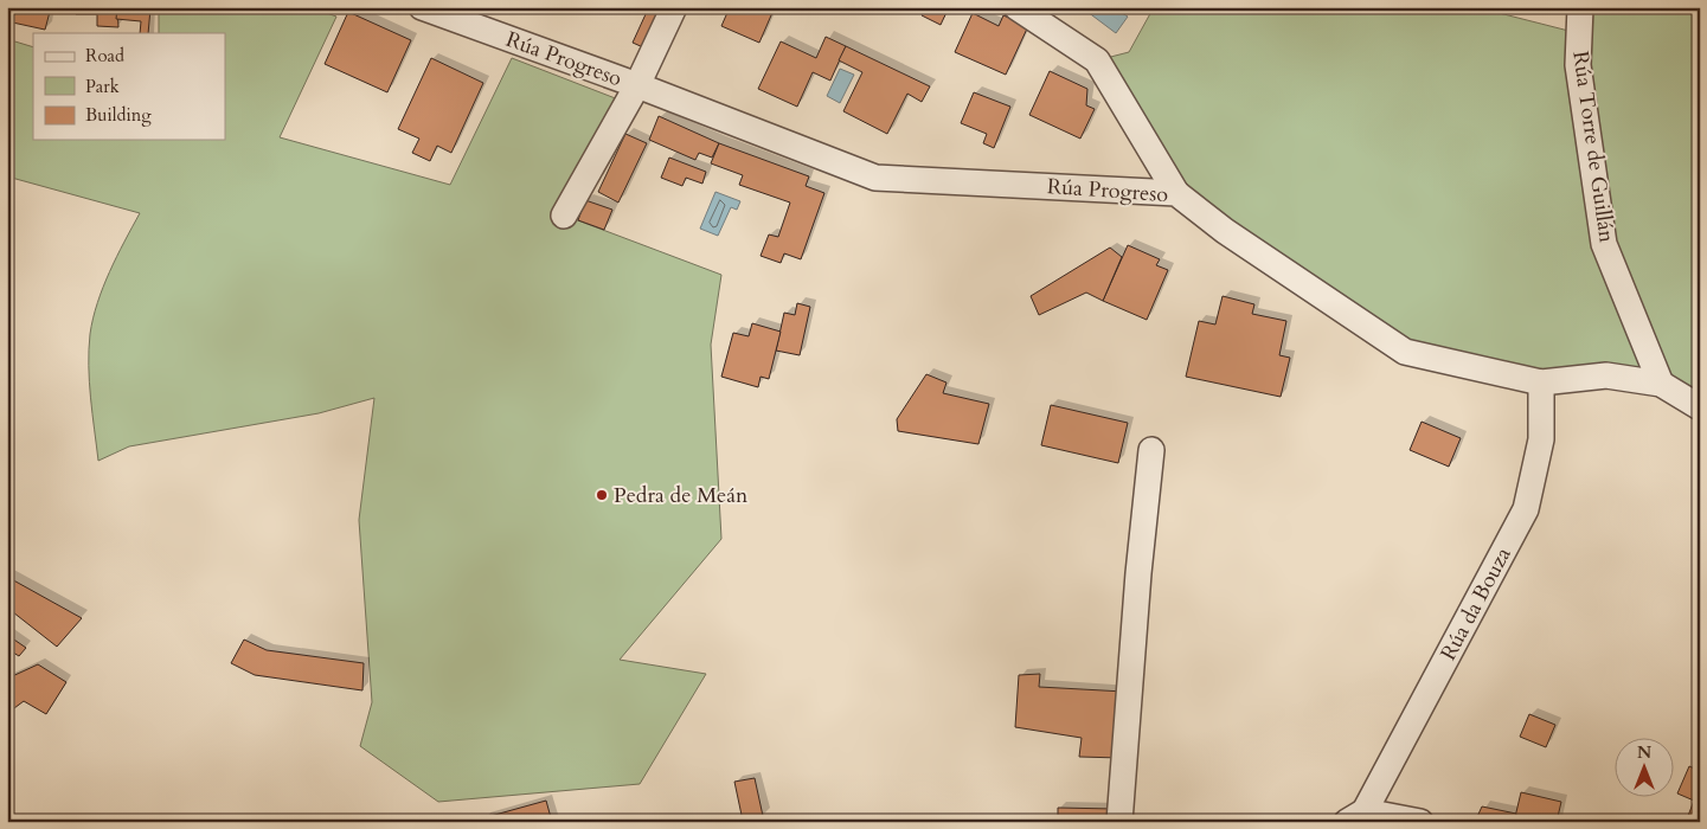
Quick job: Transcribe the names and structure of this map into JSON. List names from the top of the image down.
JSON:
{
  "streets": {
    "street": ["Rúa Progreso", "Rúa Torre de Guillán", "Rúa da Bouza"]
  },
  "crossings": [
    ["Rúa Progreso", "Rúa da Bouza"]
  ],
  "places": ["Pedra de Meán"],
  "legend": ["Road", "Park", "Building"],
  "north": "top"
}
